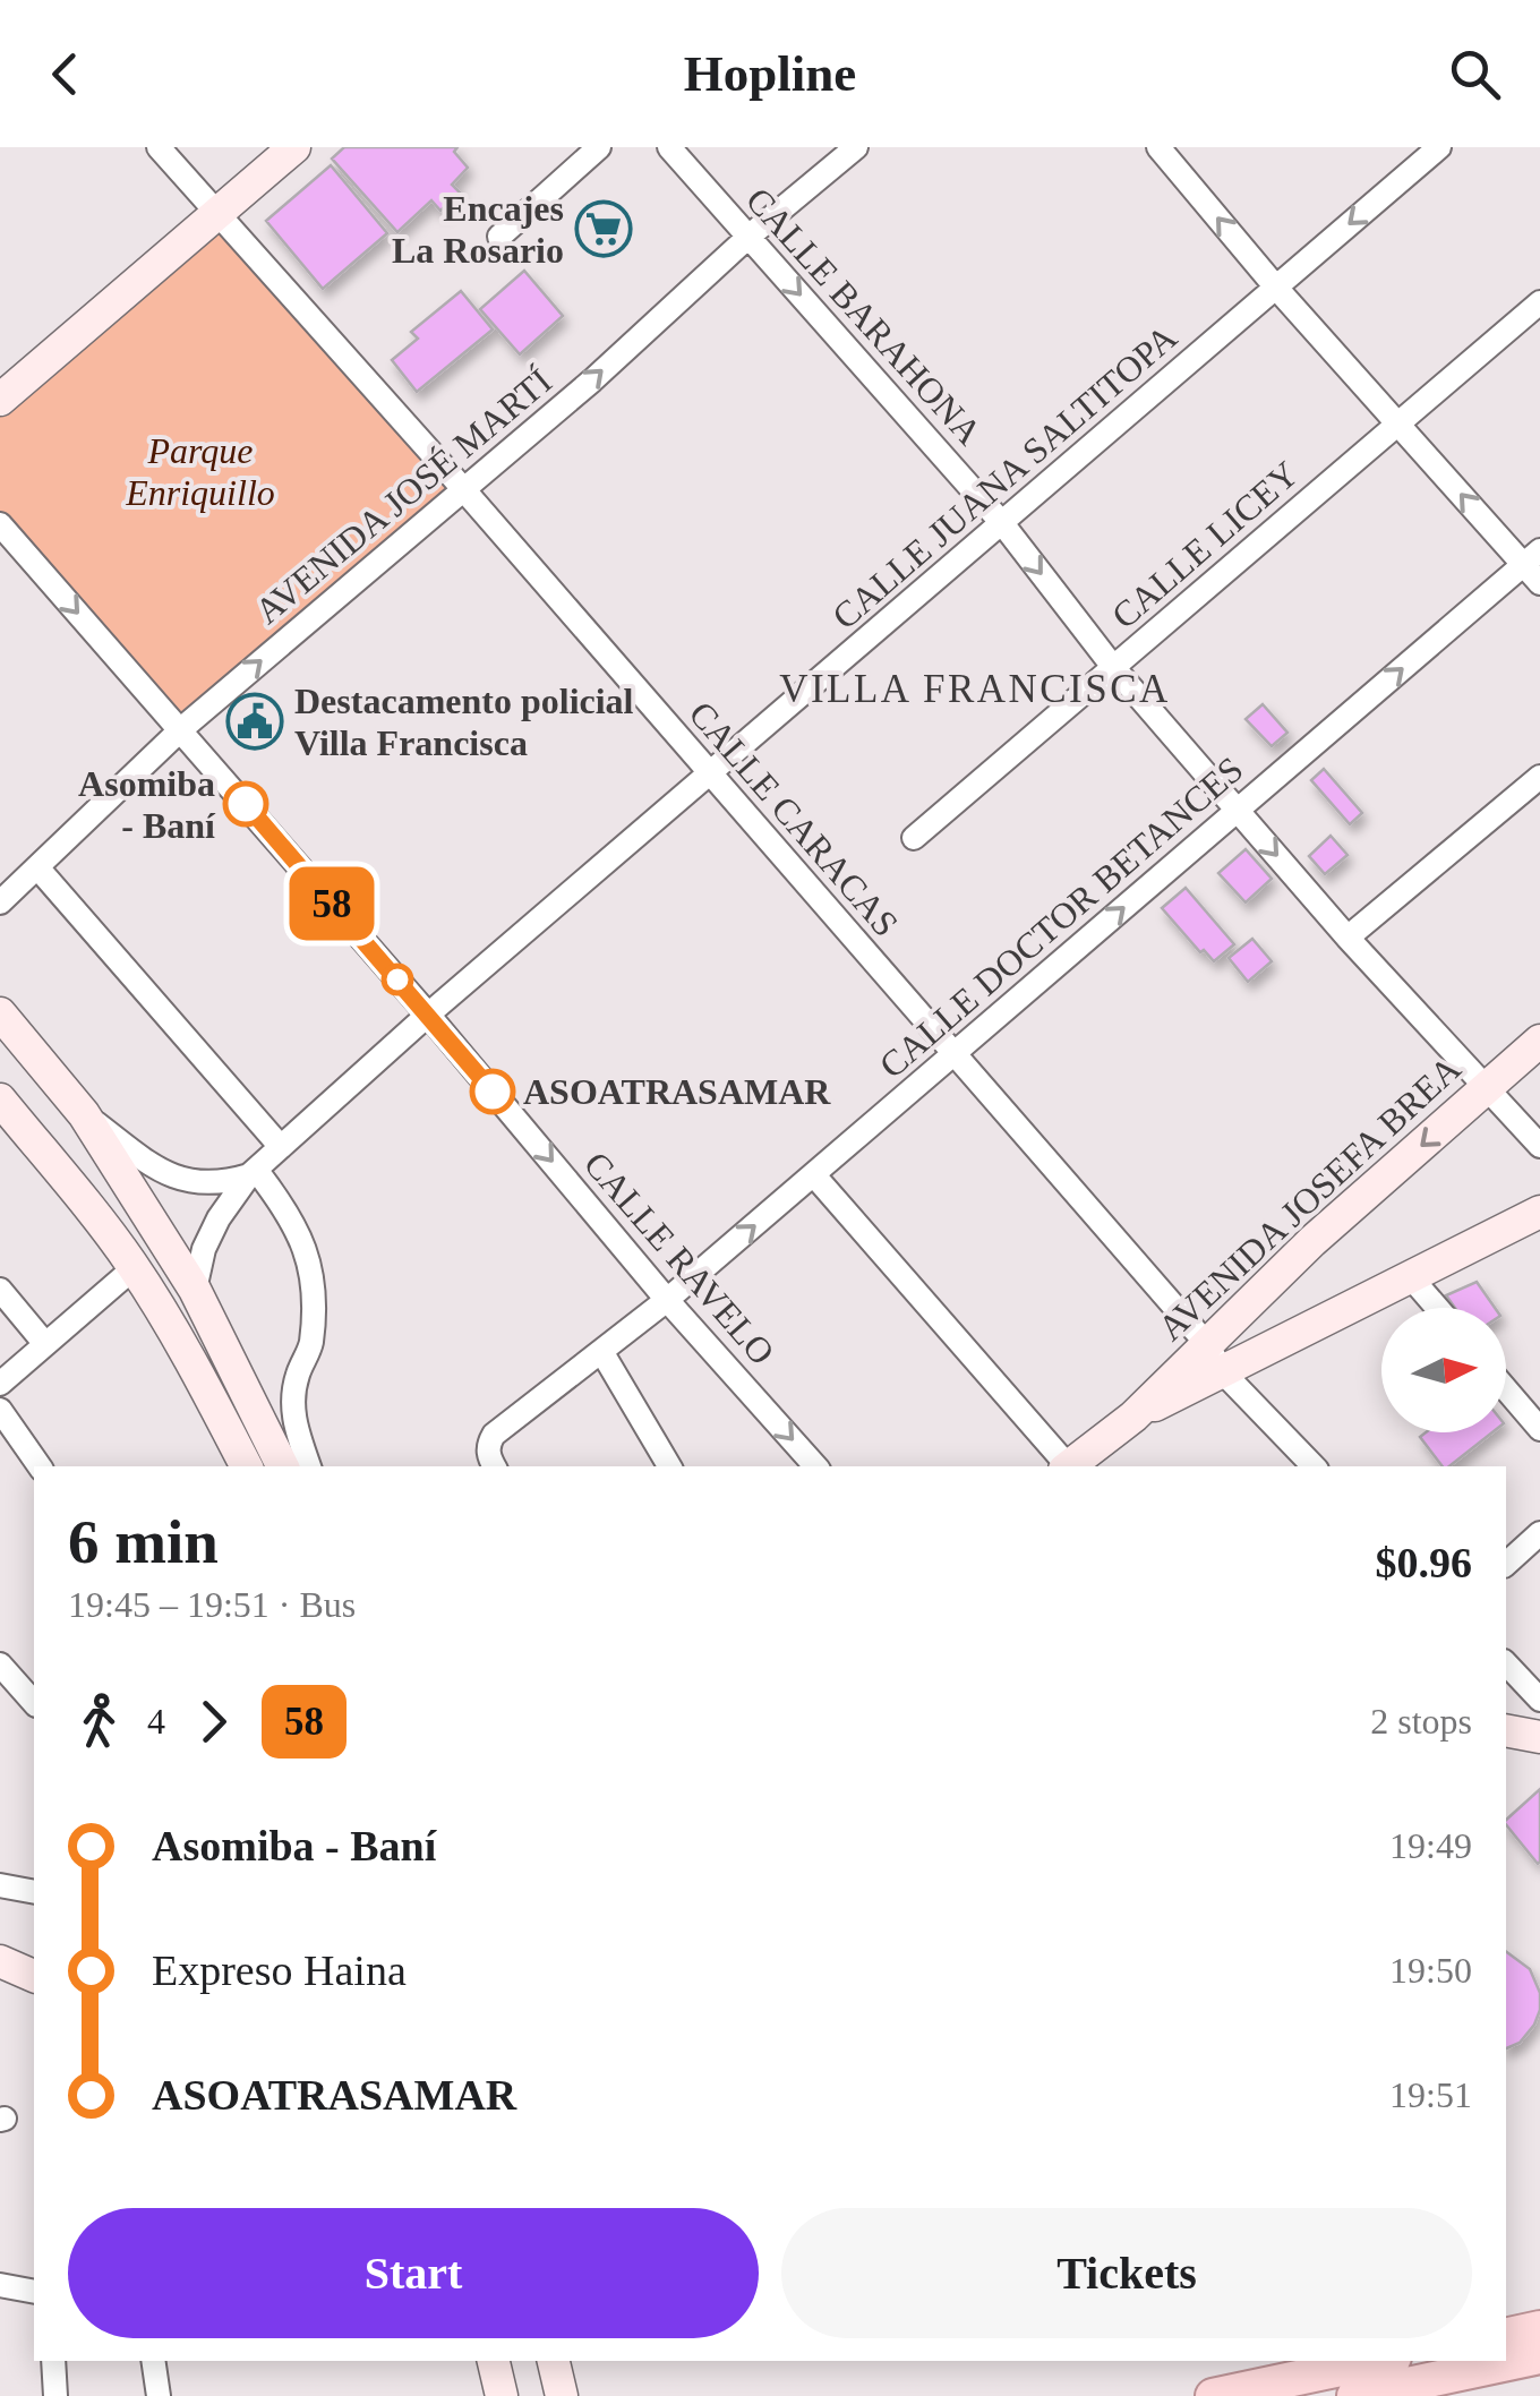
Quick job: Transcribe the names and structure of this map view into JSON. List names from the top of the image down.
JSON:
{
  "streets": {
    "main road": ["AVENIDA JOSEFA BREA"],
    "street": [
      "CALLE BARAHONA",
      "CALLE JUANA SALTITOPA",
      "AVENIDA JOSÉ MARTÍ",
      "CALLE LICEY",
      "CALLE CARACAS",
      "CALLE DOCTOR BETANCES",
      "CALLE RAVELO"
    ]
  },
  "crossings": [
    ["CALLE BARAHONA", "CALLE JUANA SALTITOPA"],
    ["CALLE BARAHONA", "AVENIDA JOSÉ MARTÍ"],
    ["CALLE BARAHONA", "CALLE LICEY"],
    ["CALLE BARAHONA", "CALLE DOCTOR BETANCES"],
    ["CALLE BARAHONA", "AVENIDA JOSEFA BREA"],
    ["CALLE JUANA SALTITOPA", "CALLE CARACAS"],
    ["CALLE JUANA SALTITOPA", "CALLE RAVELO"],
    ["AVENIDA JOSÉ MARTÍ", "CALLE CARACAS"],
    ["AVENIDA JOSÉ MARTÍ", "CALLE RAVELO"],
    ["CALLE CARACAS", "CALLE DOCTOR BETANCES"],
    ["CALLE CARACAS", "AVENIDA JOSEFA BREA"],
    ["CALLE DOCTOR BETANCES", "CALLE RAVELO"]
  ],
  "one_way": ["CALLE BARAHONA", "AVENIDA JOSÉ MARTÍ", "CALLE DOCTOR BETANCES"],
  "districts": ["VILLA FRANCISCA"],
  "parks": ["Parque Enriquillo"],
  "places": {
    "supermarket": ["Encajes La Rosario"],
    "public building": ["Destacamento policial Villa Francisca"],
    "other": ["Asomiba - Baní", "ASOATRASAMAR"]
  },
  "lines": ["bus line 58"],
  "north": "right",
  "page": {
    "header": "Hopline",
    "on_map": "58",
    "heading": ["6 min", "19:45 – 19:51 · Bus", "$0.96"],
    "legs": ["4", "58", "2 stops"],
    "list": [
      {
        "name": "Asomiba - Baní",
        "value": "19:49"
      },
      {
        "name": "Expreso Haina",
        "value": "19:50"
      },
      {
        "name": "ASOATRASAMAR",
        "value": "19:51"
      }
    ],
    "buttons": ["Start", "Tickets"]
  }
}
